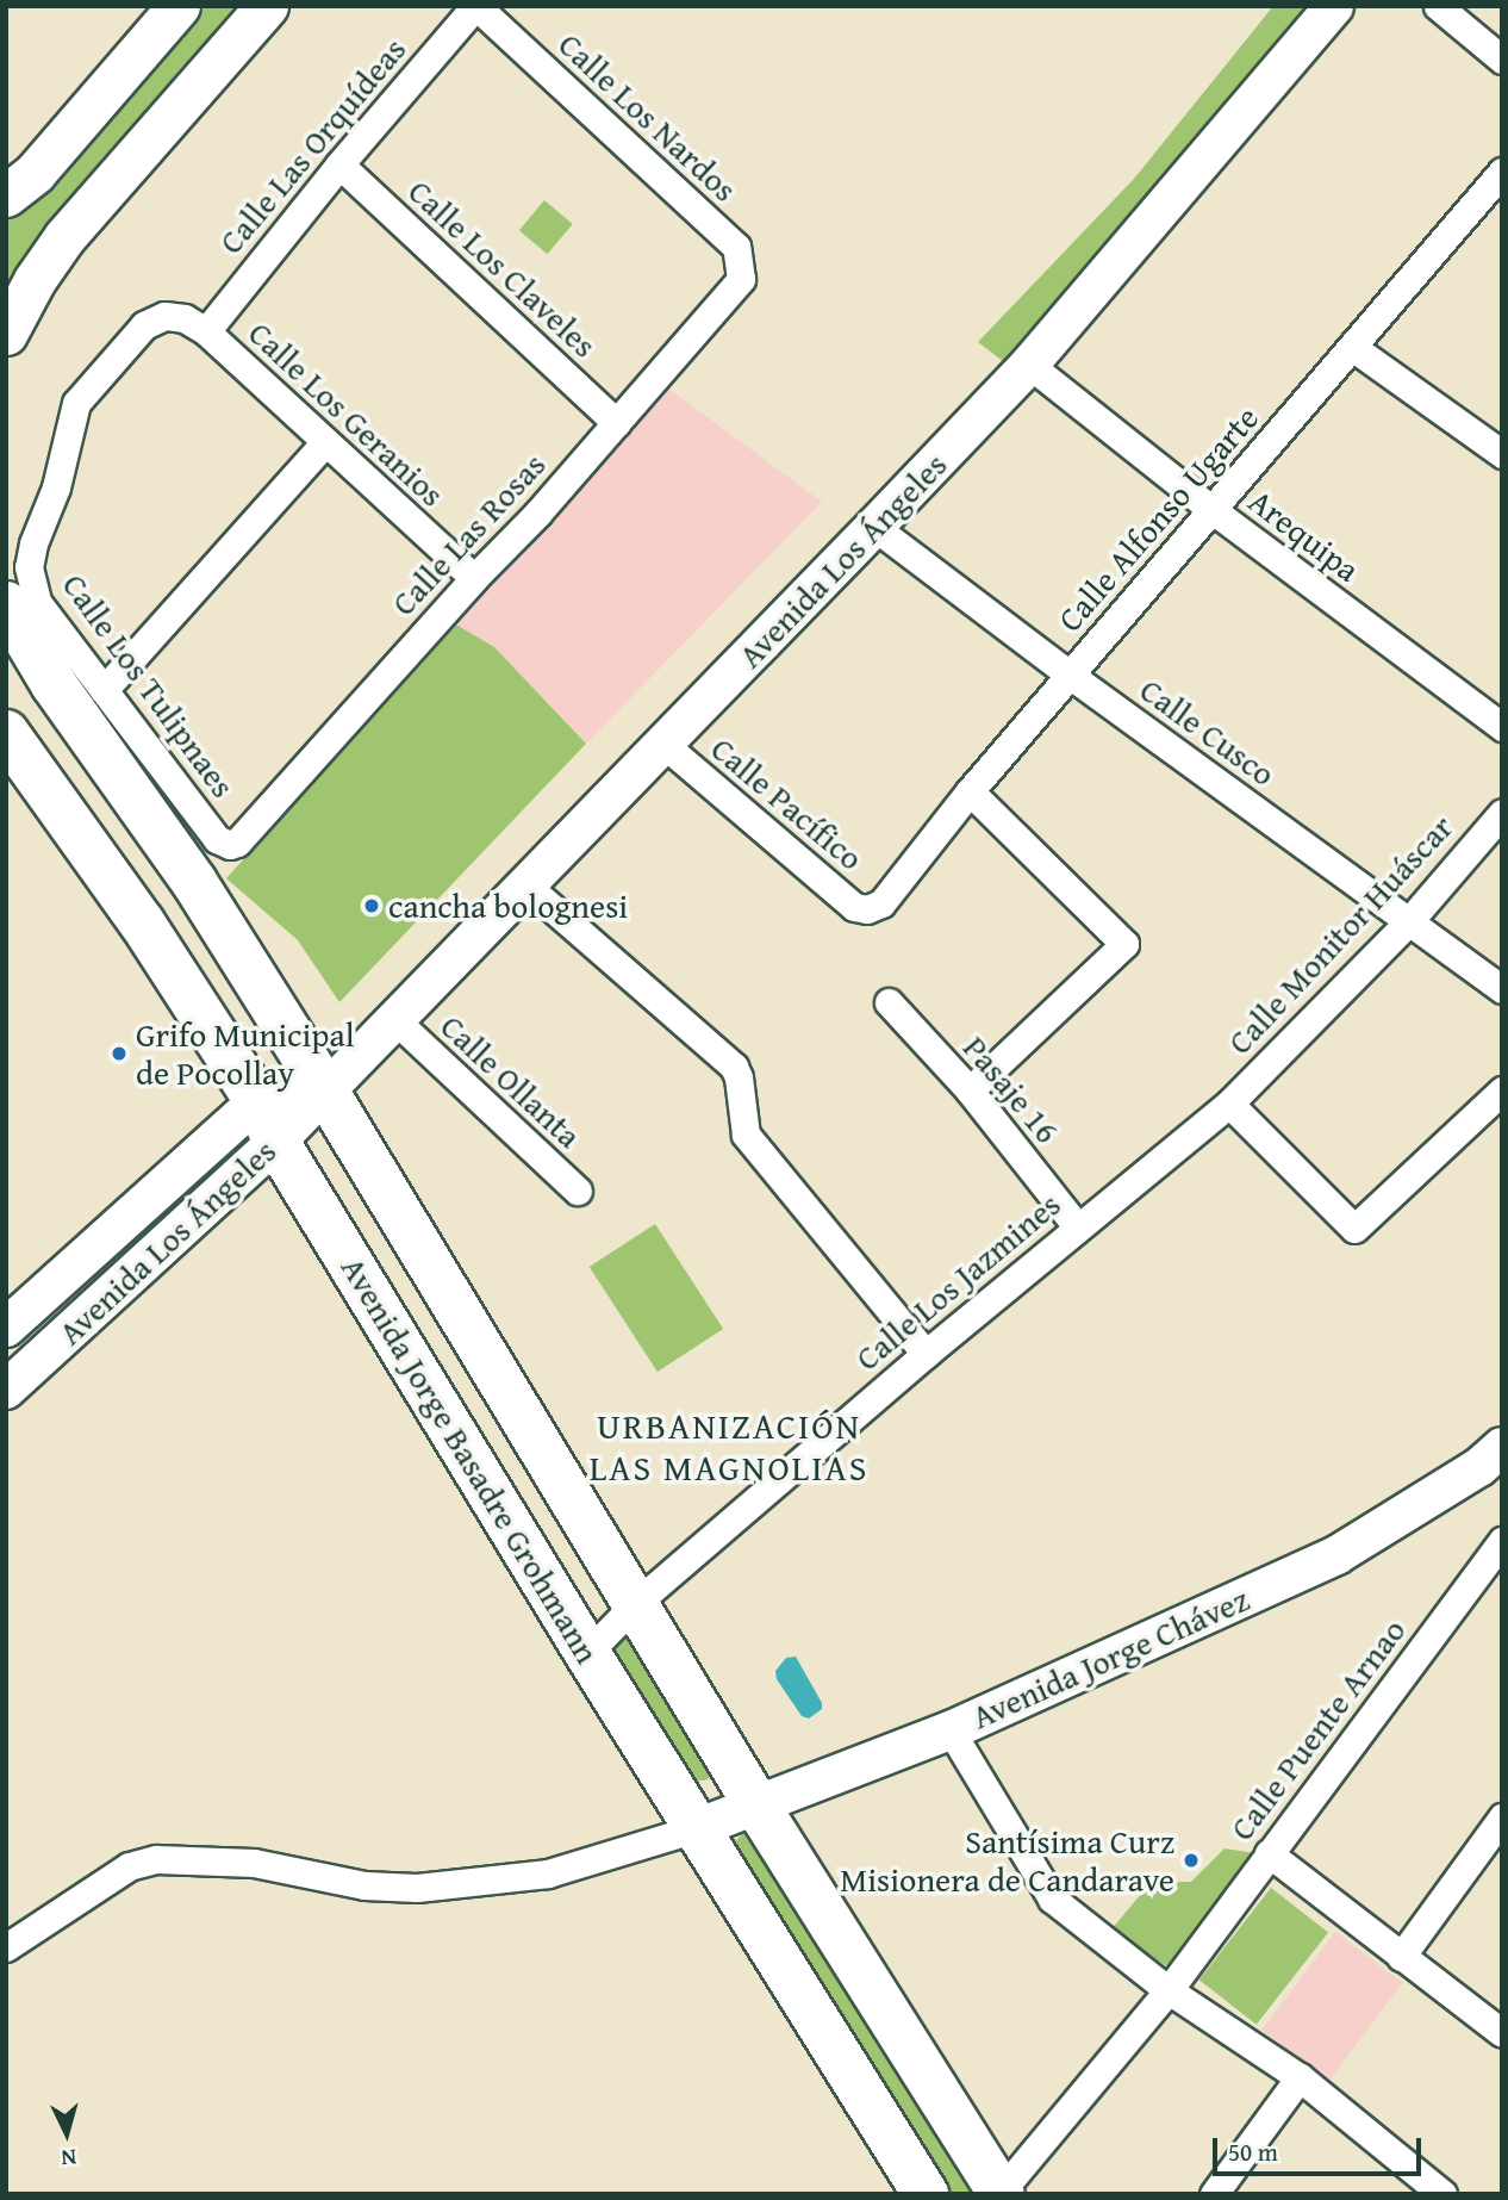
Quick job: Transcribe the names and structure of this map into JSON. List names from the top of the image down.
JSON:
{
  "streets": {
    "highway": ["Avenida Jorge Basadre Grohmann"],
    "street": [
      "Calle Los Nardos",
      "Calle Las Orquídeas",
      "Calle Los Claveles",
      "Calle Los Geranios",
      "Calle Alfonso Ugarte",
      "Calle Las Rosas",
      "Arequipa",
      "Avenida Los Ángeles",
      "Calle Los Tulipnaes",
      "Calle Cusco",
      "Calle Pacífico",
      "Calle Monitor Huáscar",
      "Calle Ollanta",
      "Pasaje 16",
      "Calle Los Jazmines",
      "Avenida Jorge Chávez",
      "Calle Puente Arnao"
    ]
  },
  "crossings": [
    ["Calle Los Nardos", "Calle Las Orquídeas"],
    ["Calle Los Nardos", "Calle Las Rosas"],
    ["Calle Las Orquídeas", "Calle Los Claveles"],
    ["Calle Las Orquídeas", "Calle Los Geranios"],
    ["Calle Los Claveles", "Calle Las Rosas"],
    ["Calle Los Geranios", "Calle Las Rosas"],
    ["Calle Los Geranios", "Calle Los Tulipnaes"],
    ["Calle Alfonso Ugarte", "Arequipa"],
    ["Calle Alfonso Ugarte", "Calle Cusco"],
    ["Calle Alfonso Ugarte", "Calle Pacífico"],
    ["Calle Las Rosas", "Calle Los Tulipnaes"],
    ["Arequipa", "Avenida Los Ángeles"],
    ["Avenida Los Ángeles", "Calle Cusco"],
    ["Avenida Los Ángeles", "Calle Pacífico"],
    ["Avenida Los Ángeles", "Calle Ollanta"],
    ["Avenida Los Ángeles", "Avenida Jorge Basadre Grohmann"],
    ["Calle Cusco", "Calle Monitor Huáscar"],
    ["Calle Monitor Huáscar", "Calle Los Jazmines"],
    ["Pasaje 16", "Calle Los Jazmines"],
    ["Calle Los Jazmines", "Avenida Jorge Basadre Grohmann"],
    ["Avenida Jorge Basadre Grohmann", "Avenida Jorge Chávez"],
    ["Avenida Jorge Basadre Grohmann", "Calle Puente Arnao"]
  ],
  "districts": ["URBANIZACIÓN LAS MAGNOLIAS"],
  "places": ["cancha bolognesi", "Grifo Municipal de Pocollay", "Santísima Curz Misionera de Candarave"],
  "scale_bar": "50 m",
  "north": "bottom"
}
